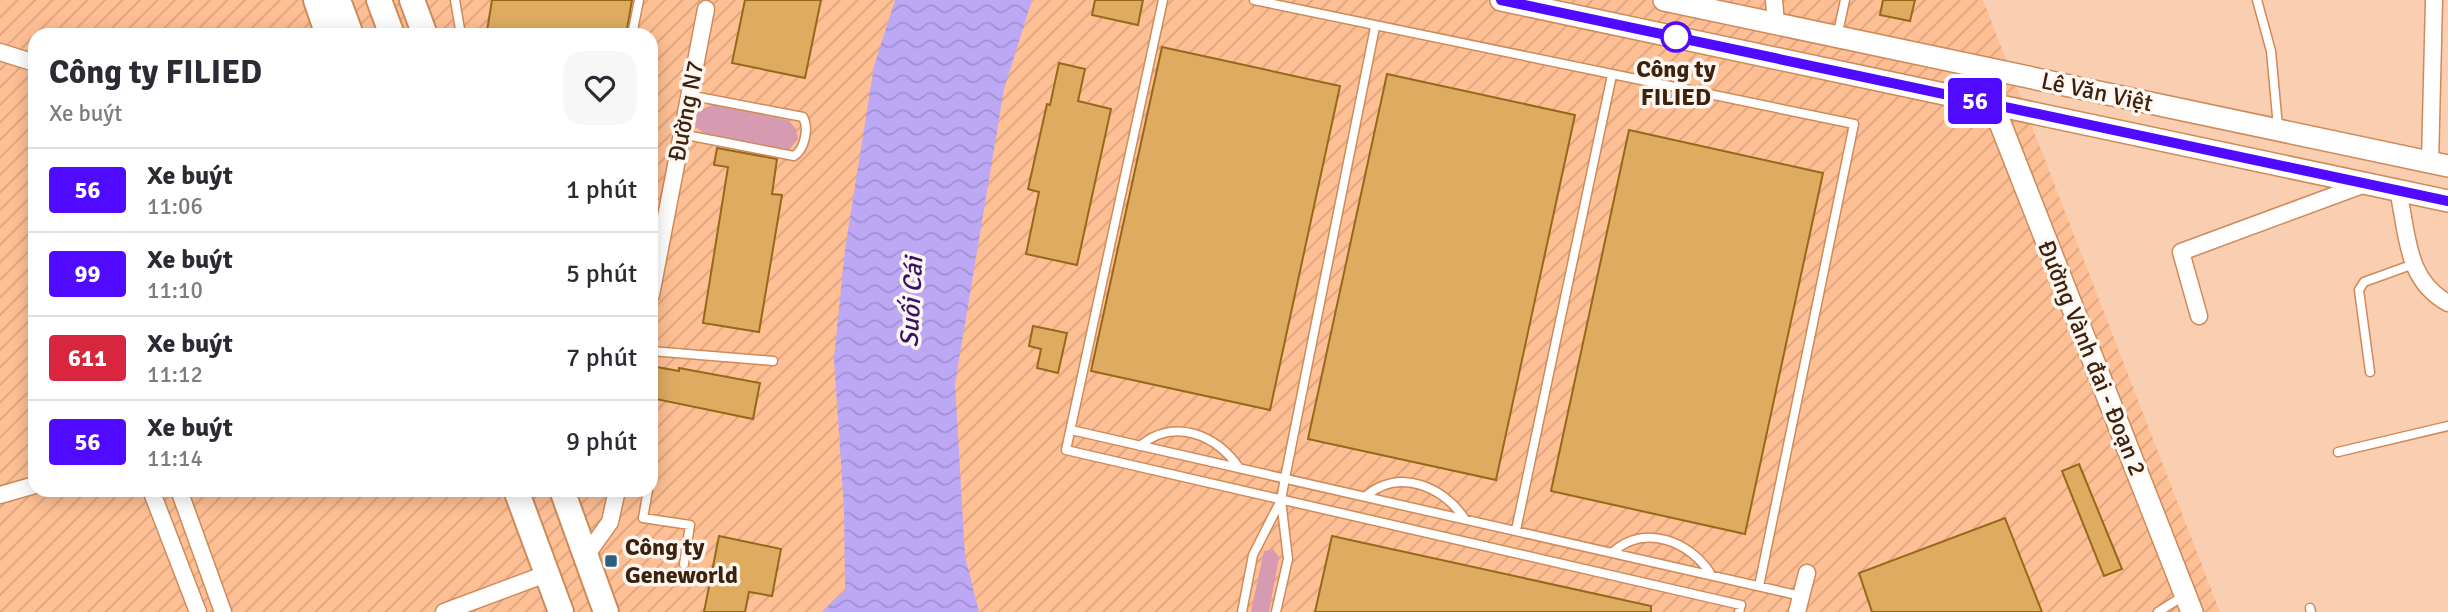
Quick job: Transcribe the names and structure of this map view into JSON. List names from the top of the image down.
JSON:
{
  "streets": {
    "main road": ["Lê Văn Việt", "Đường Vành đai - Đoạn 2"],
    "street": ["Đường N7"]
  },
  "crossings": [
    ["Lê Văn Việt", "Đường Vành đai - Đoạn 2"]
  ],
  "water": ["Suối Cái"],
  "places": {
    "other": ["Công ty FILIED"],
    "transit": ["Công ty Geneworld"]
  },
  "lines": ["bus line 56"],
  "page": {
    "on_map": "56",
    "heading": ["Công ty FILIED", "Xe buýt"],
    "list": [
      {
        "mark": "56",
        "name": "Xe buýt",
        "note": "11:06",
        "value": "1 phút"
      },
      {
        "mark": "99",
        "name": "Xe buýt",
        "note": "11:10",
        "value": "5 phút"
      },
      {
        "mark": "611",
        "name": "Xe buýt",
        "note": "11:12",
        "value": "7 phút"
      },
      {
        "mark": "56",
        "name": "Xe buýt",
        "note": "11:14",
        "value": "9 phút"
      }
    ]
  }
}
